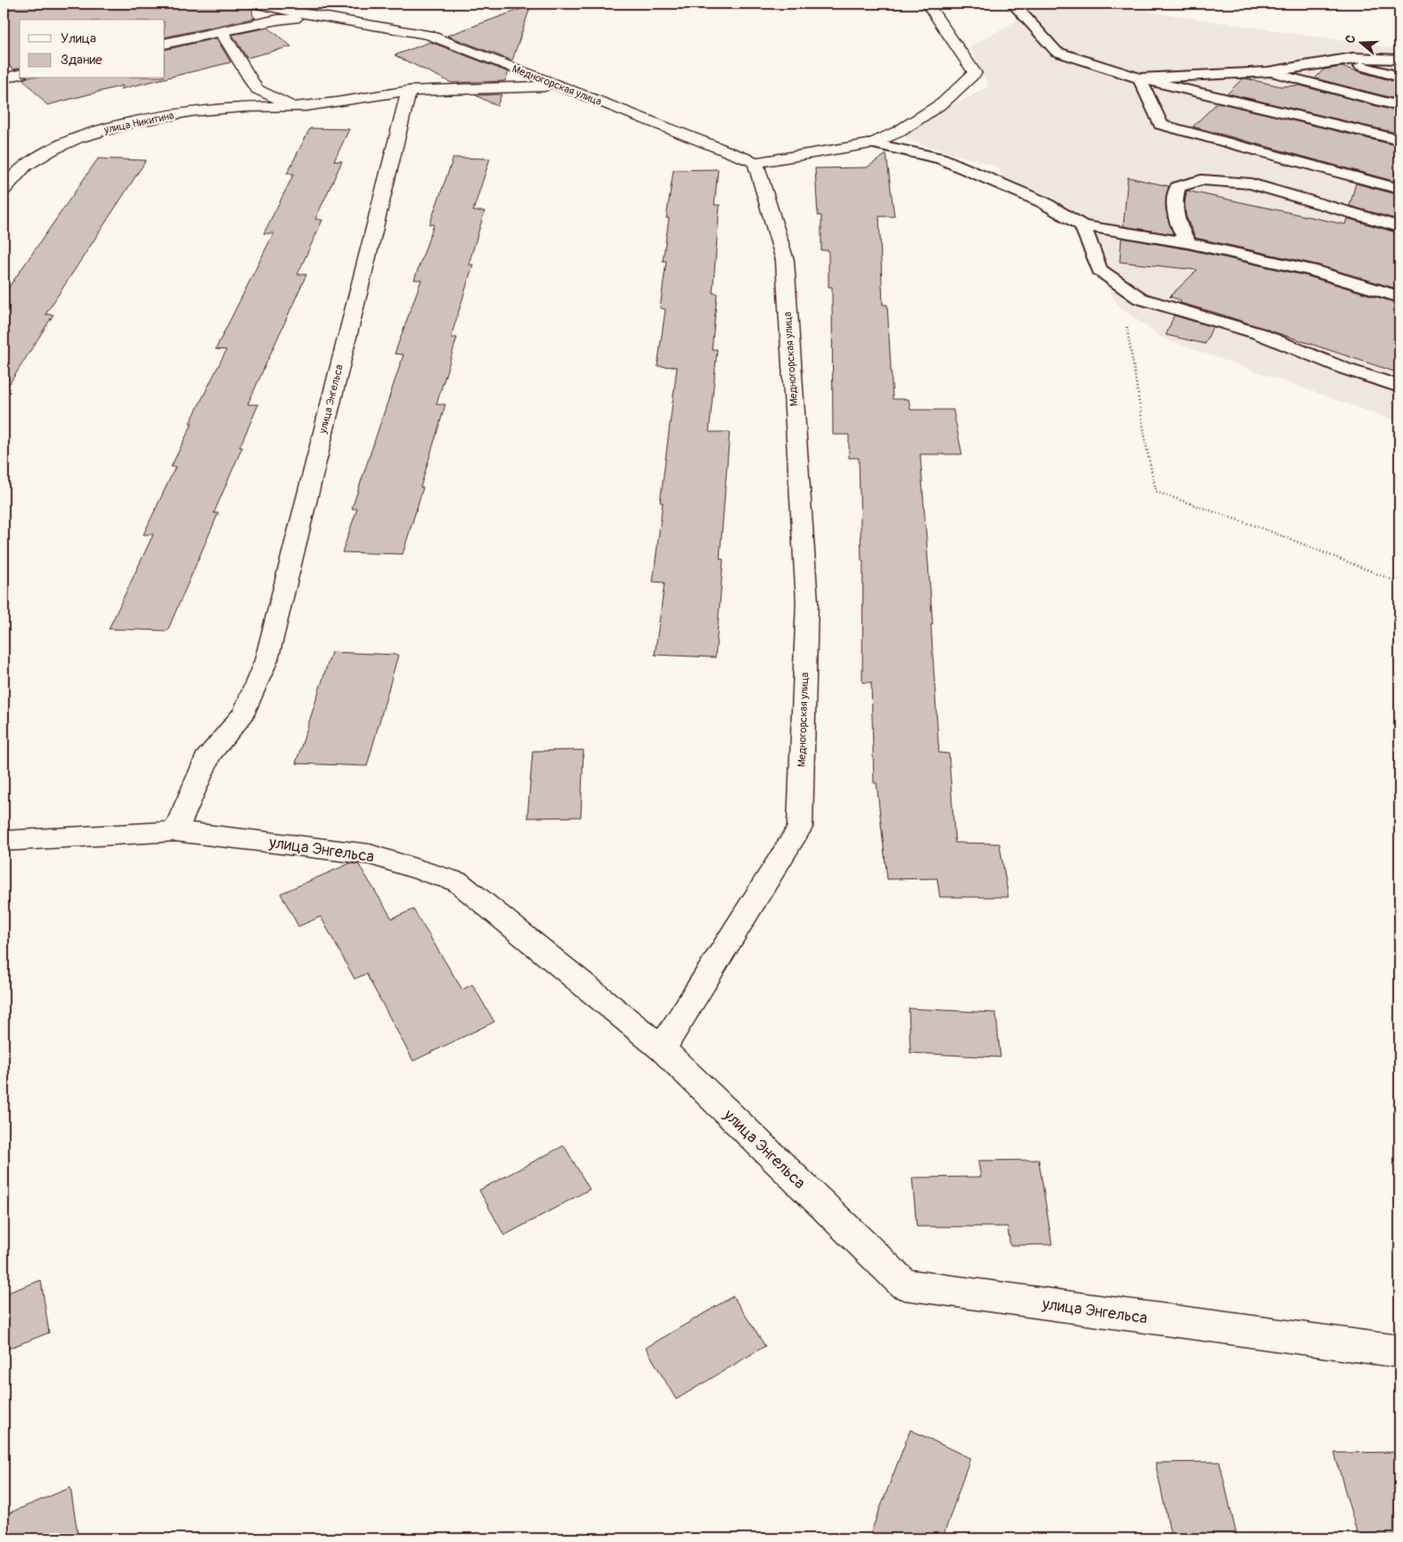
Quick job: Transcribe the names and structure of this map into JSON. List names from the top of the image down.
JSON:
{
  "streets": {
    "street": ["Медногорская улица", "улица Никитина", "улица Энгельса"]
  },
  "crossings": [
    ["Медногорская улица", "улица Энгельса"],
    ["улица Никитина", "улица Энгельса"]
  ],
  "legend": ["Улица", "Здание"],
  "north": "left"
}
